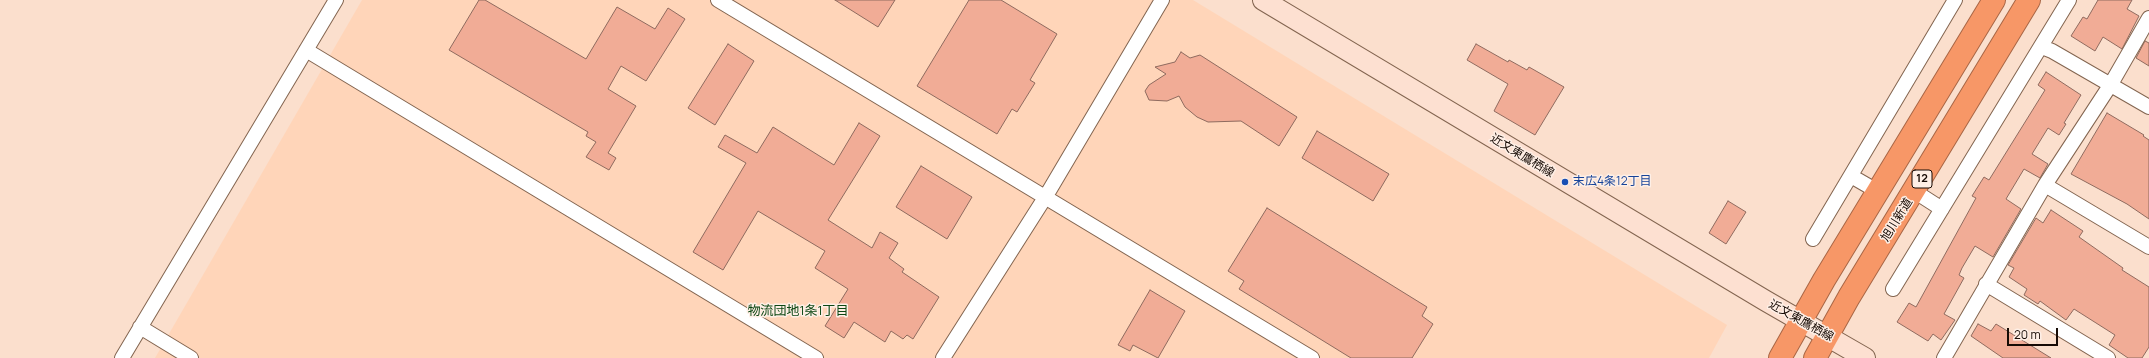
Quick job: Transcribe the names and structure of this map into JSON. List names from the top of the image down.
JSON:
{
  "streets": {
    "highway": ["12", "旭川新道"],
    "street": ["近文東鷹栖線"]
  },
  "crossings": [
    ["近文東鷹栖線", "旭川新道"]
  ],
  "districts": ["物流団地1条1丁目"],
  "places": ["末広4条12丁目"],
  "scale_bar": "20 m"
}
